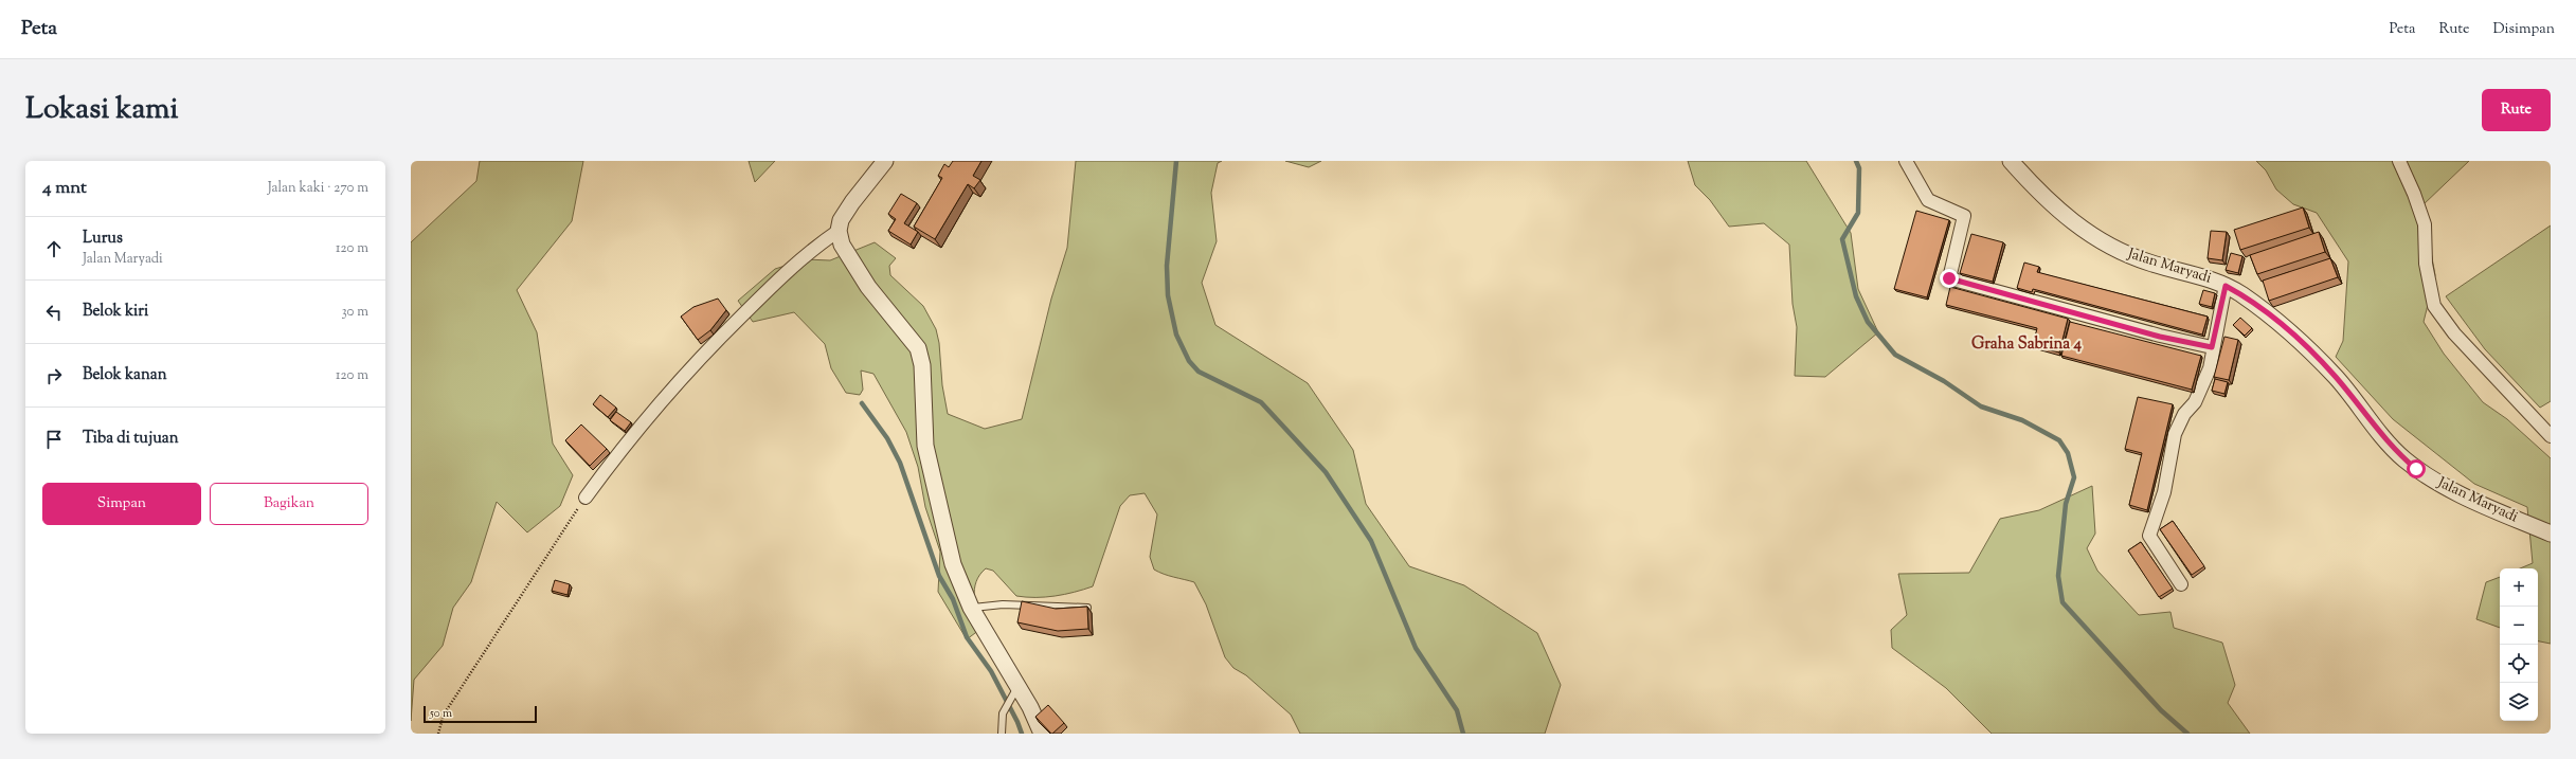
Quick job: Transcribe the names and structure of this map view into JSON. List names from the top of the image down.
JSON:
{
  "streets": {
    "street": ["Jalan Maryadi"]
  },
  "districts": ["Graha Sabrina 4"],
  "scale_bar": "50 m",
  "page": {
    "header": "Peta",
    "nav": ["Peta", "Rute", "Disimpan"],
    "title": "Lokasi kami",
    "buttons": [
      "Rute",
      ["Simpan", "Bagikan"]
    ],
    "heading": ["4 mnt", "Jalan kaki · 270 m"],
    "list": [
      ["Lurus", "Jalan Maryadi", "120 m"],
      ["Belok kiri", "30 m"],
      ["Belok kanan", "120 m"],
      "Tiba di tujuan"
    ],
    "map_buttons": ["+", "−"],
    "scale": "50 m"
  }
}
